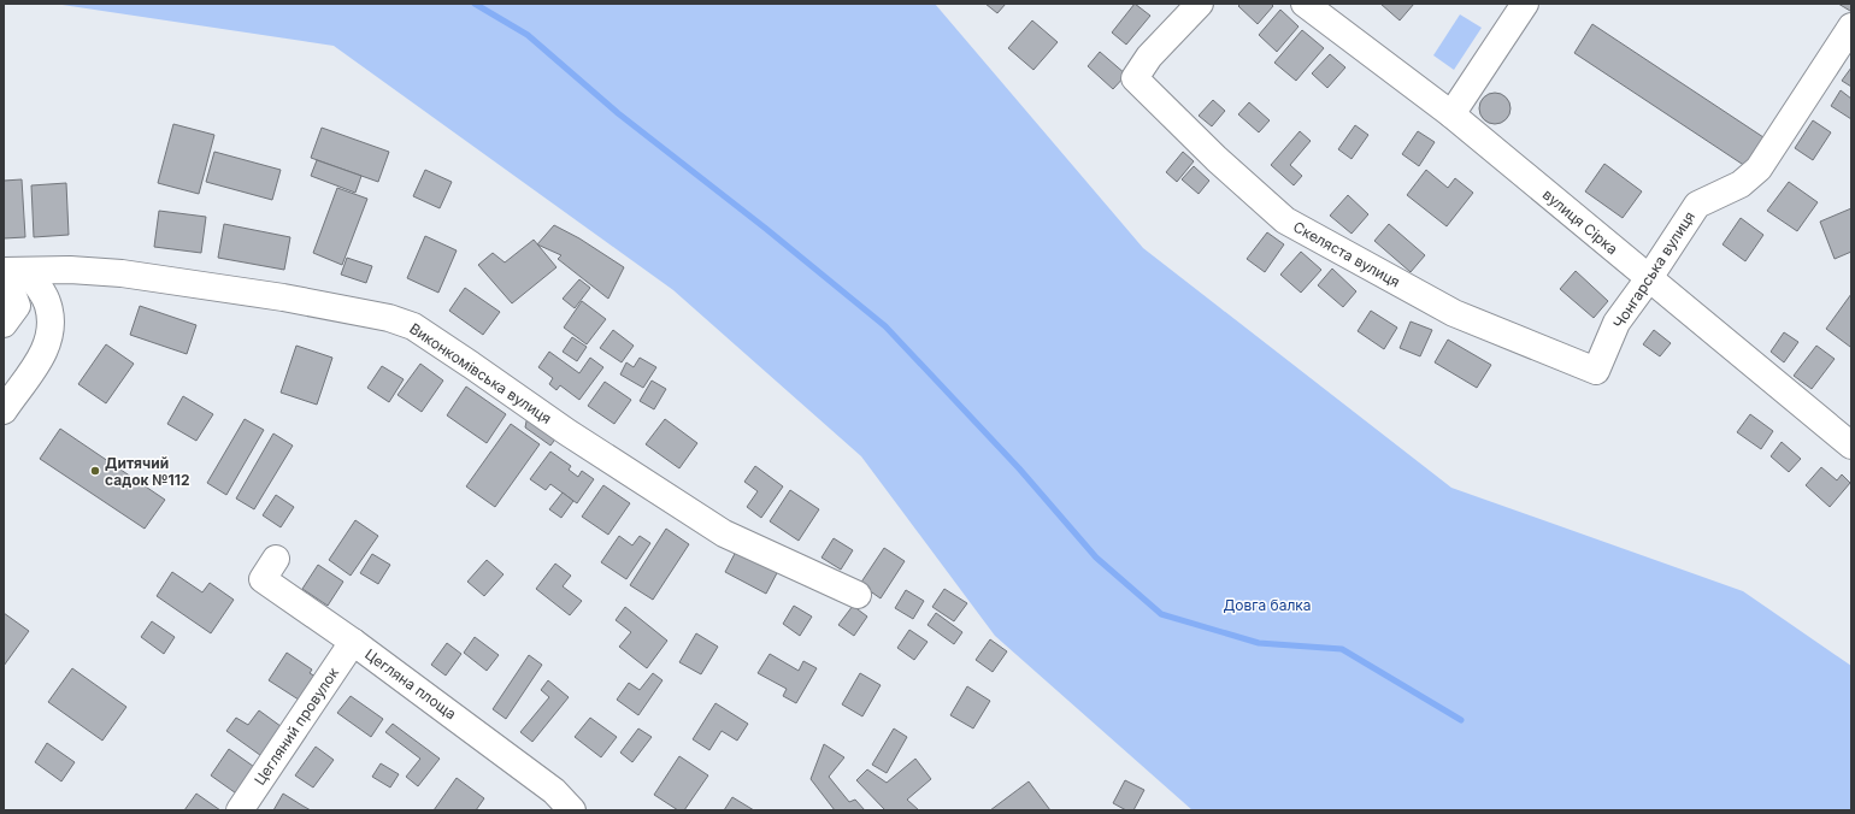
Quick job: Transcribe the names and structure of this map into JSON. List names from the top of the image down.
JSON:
{
  "streets": {
    "street": [
      "вулиця Сірка",
      "Скеляста вулиця",
      "Чонгарська вулиця",
      "Виконкомівська вулиця",
      "Цегляна площа",
      "Цегляний провулок"
    ]
  },
  "crossings": [
    ["вулиця Сірка", "Чонгарська вулиця"],
    ["Скеляста вулиця", "Чонгарська вулиця"],
    ["Цегляна площа", "Цегляний провулок"]
  ],
  "parks": ["Довга балка"],
  "places": ["Дитячий садок №112"]
}
